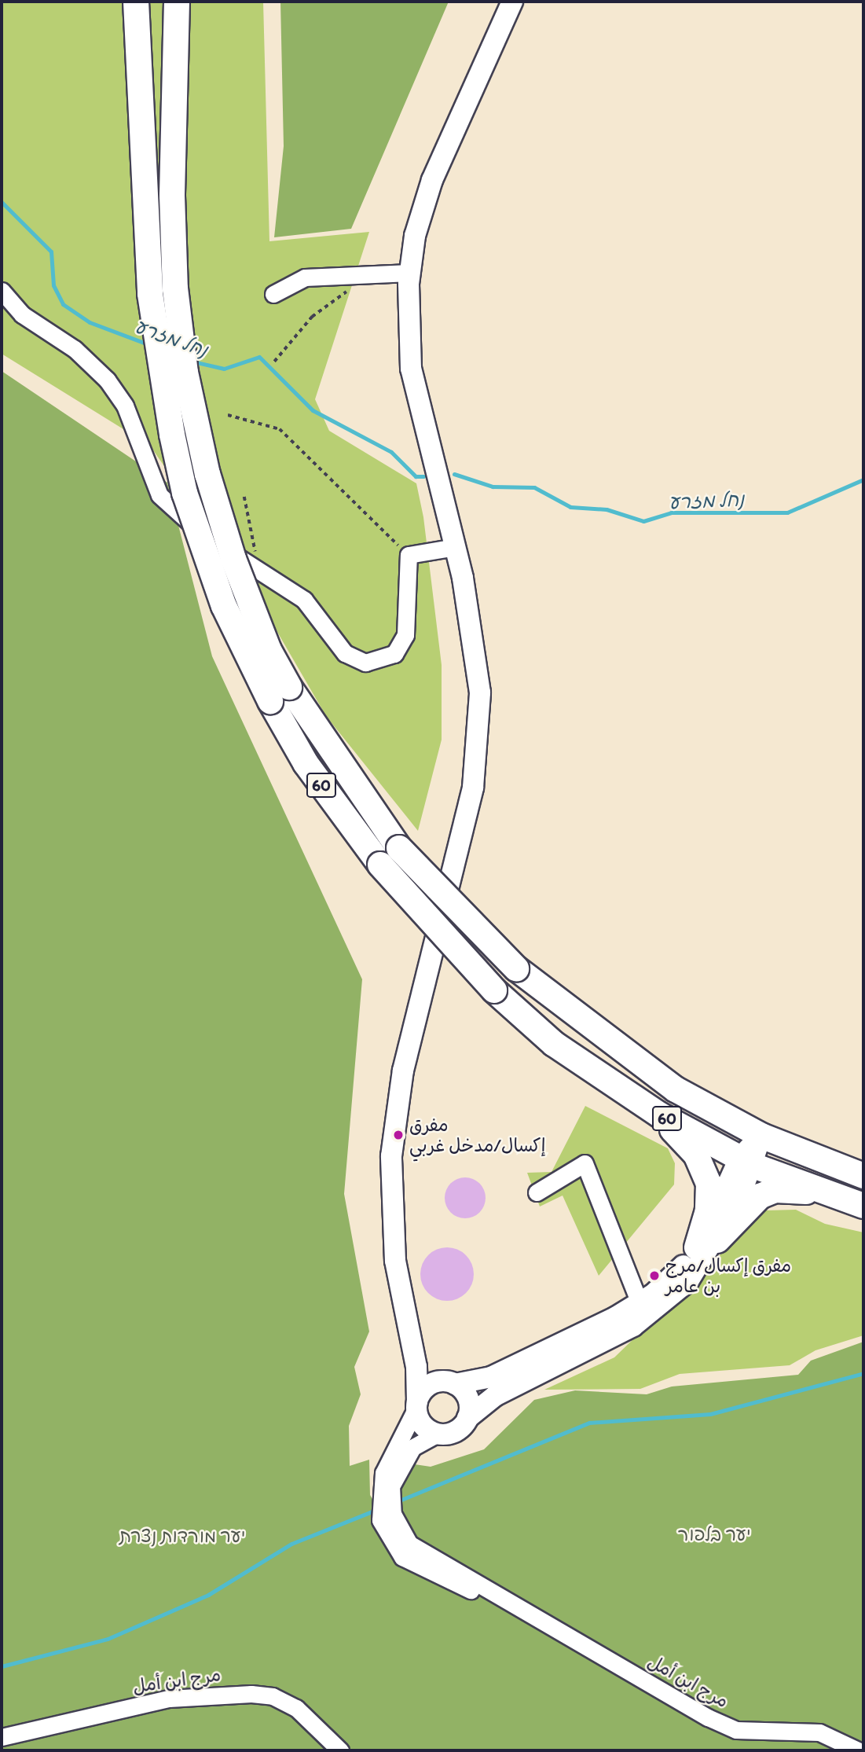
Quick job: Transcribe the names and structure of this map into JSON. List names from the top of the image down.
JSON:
{
  "streets": {
    "highway": ["60"],
    "street": ["مرج ابن أمل"]
  },
  "water": ["נחל מזרע"],
  "parks": ["יער בלפור", "יער מורדות נצרת"],
  "places": ["مفرق إكسال/مدخل غربي", "مفرق إكسال/مرج بن عامر"]
}
